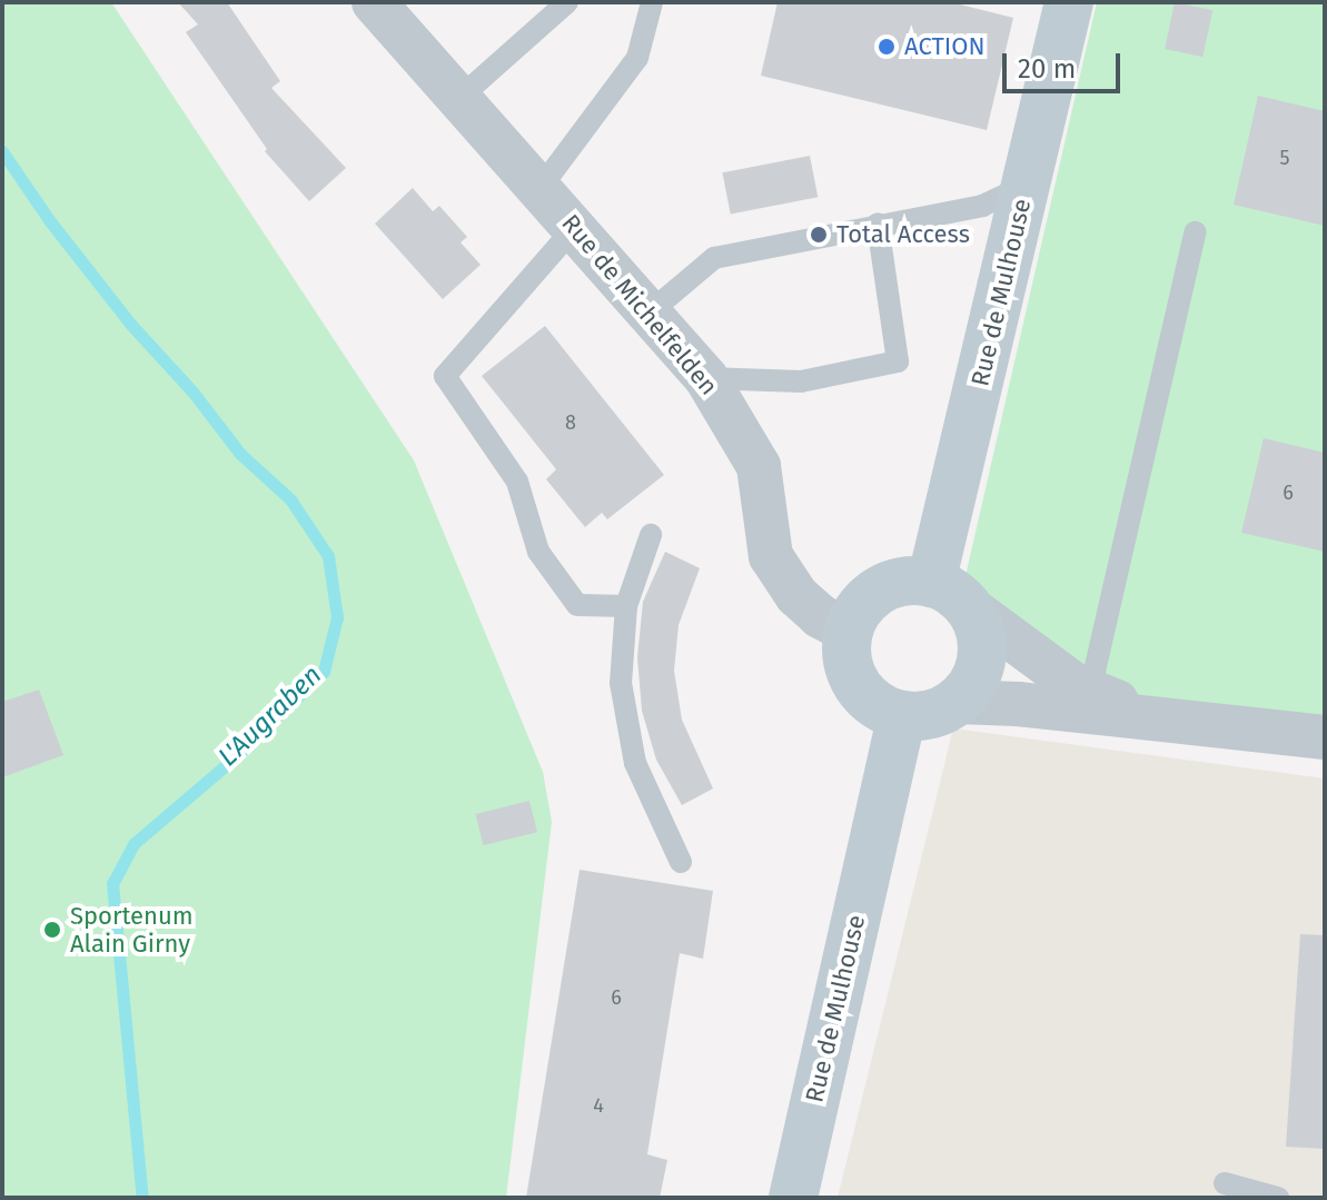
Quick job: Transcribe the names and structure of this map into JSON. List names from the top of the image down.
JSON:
{
  "streets": {
    "main road": ["Rue de Mulhouse"],
    "street": ["Rue de Michelfelden"]
  },
  "crossings": [
    ["Rue de Mulhouse", "Rue de Michelfelden"]
  ],
  "water": ["L'Augraben"],
  "places": ["ACTION", "Total Access", "Sportenum Alain Girny"],
  "house_numbers": [
    "5",
    "8",
    "6",
    "6",
    "4"
  ],
  "scale_bar": "20 m"
}
